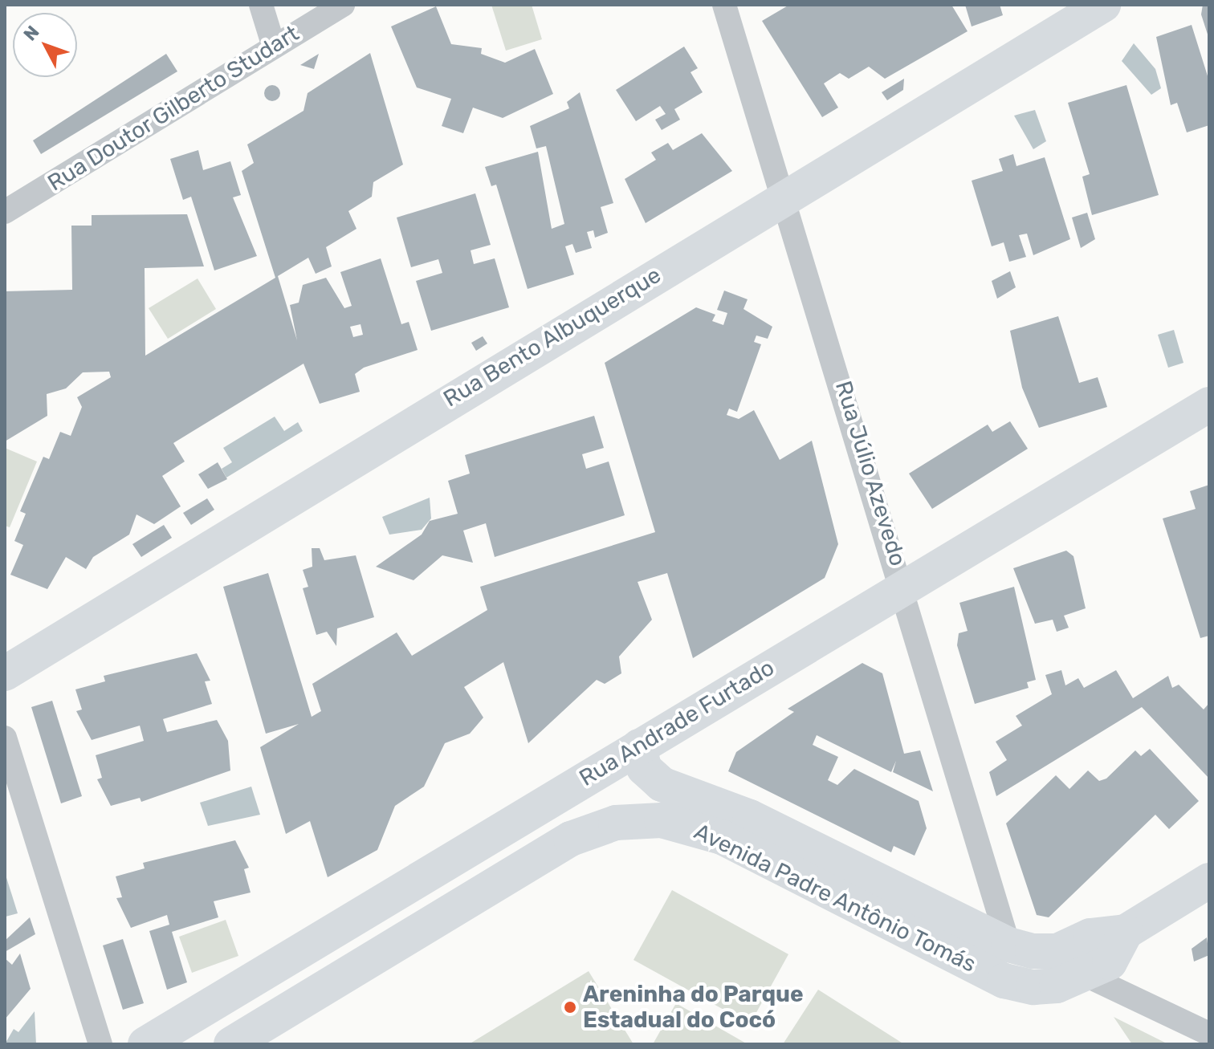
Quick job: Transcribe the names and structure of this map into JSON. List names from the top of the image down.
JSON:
{
  "streets": {
    "main road": ["Rua Bento Albuquerque", "Rua Andrade Furtado", "Avenida Padre Antônio Tomás"],
    "street": ["Rua Doutor Gilberto Studart", "Rua Júlio Azevedo"]
  },
  "crossings": [
    ["Rua Bento Albuquerque", "Rua Júlio Azevedo"],
    ["Rua Júlio Azevedo", "Rua Andrade Furtado"],
    ["Rua Júlio Azevedo", "Avenida Padre Antônio Tomás"],
    ["Rua Andrade Furtado", "Avenida Padre Antônio Tomás"]
  ],
  "places": ["Areninha do Parque Estadual do Cocó"],
  "north": "top left"
}
